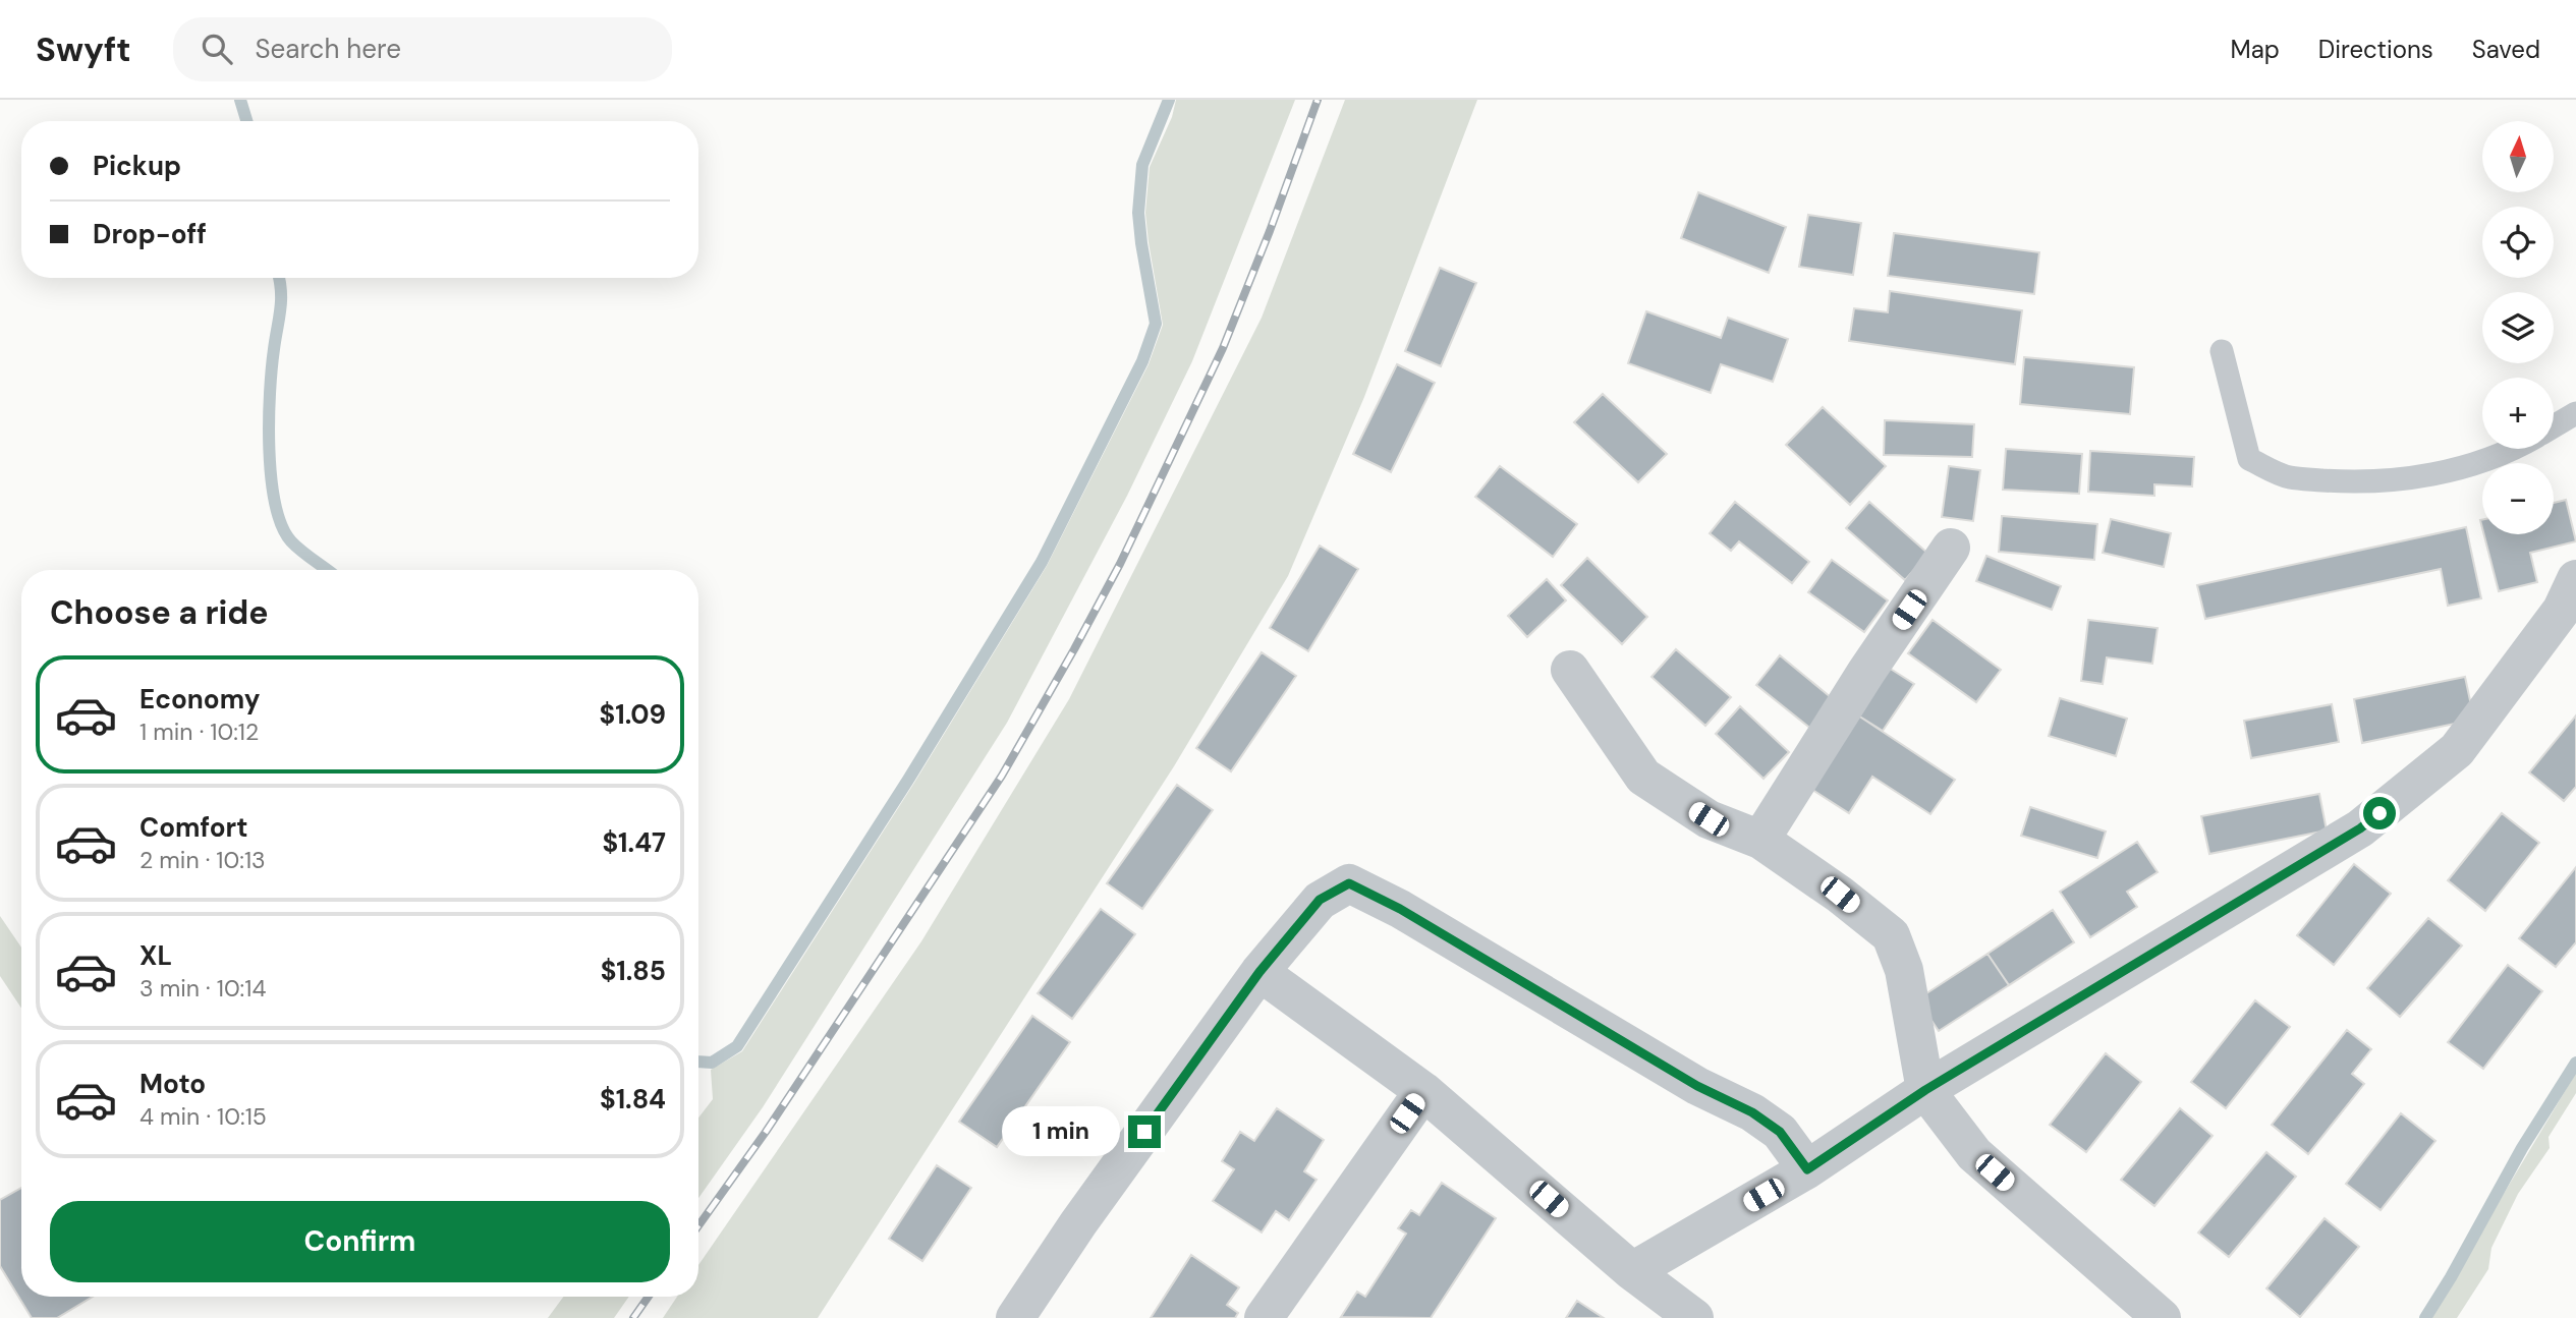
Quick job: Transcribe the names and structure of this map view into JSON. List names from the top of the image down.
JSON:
{
  "north": "top",
  "page": {
    "header": "Swyft",
    "search": "Search here",
    "nav": ["Map", "Directions", "Saved"],
    "map_buttons": ["+", "−"],
    "banner": ["Pickup", "Drop-off"],
    "heading": "Choose a ride",
    "list": [
      {
        "name": "Economy",
        "note": "1 min · 10:12",
        "value": "$1.09"
      },
      {
        "name": "Comfort",
        "note": "2 min · 10:13",
        "value": "$1.47"
      },
      {
        "name": "XL",
        "note": "3 min · 10:14",
        "value": "$1.85"
      },
      {
        "name": "Moto",
        "note": "4 min · 10:15",
        "value": "$1.84"
      }
    ],
    "bubble": "1 min",
    "buttons": "Confirm"
  }
}
